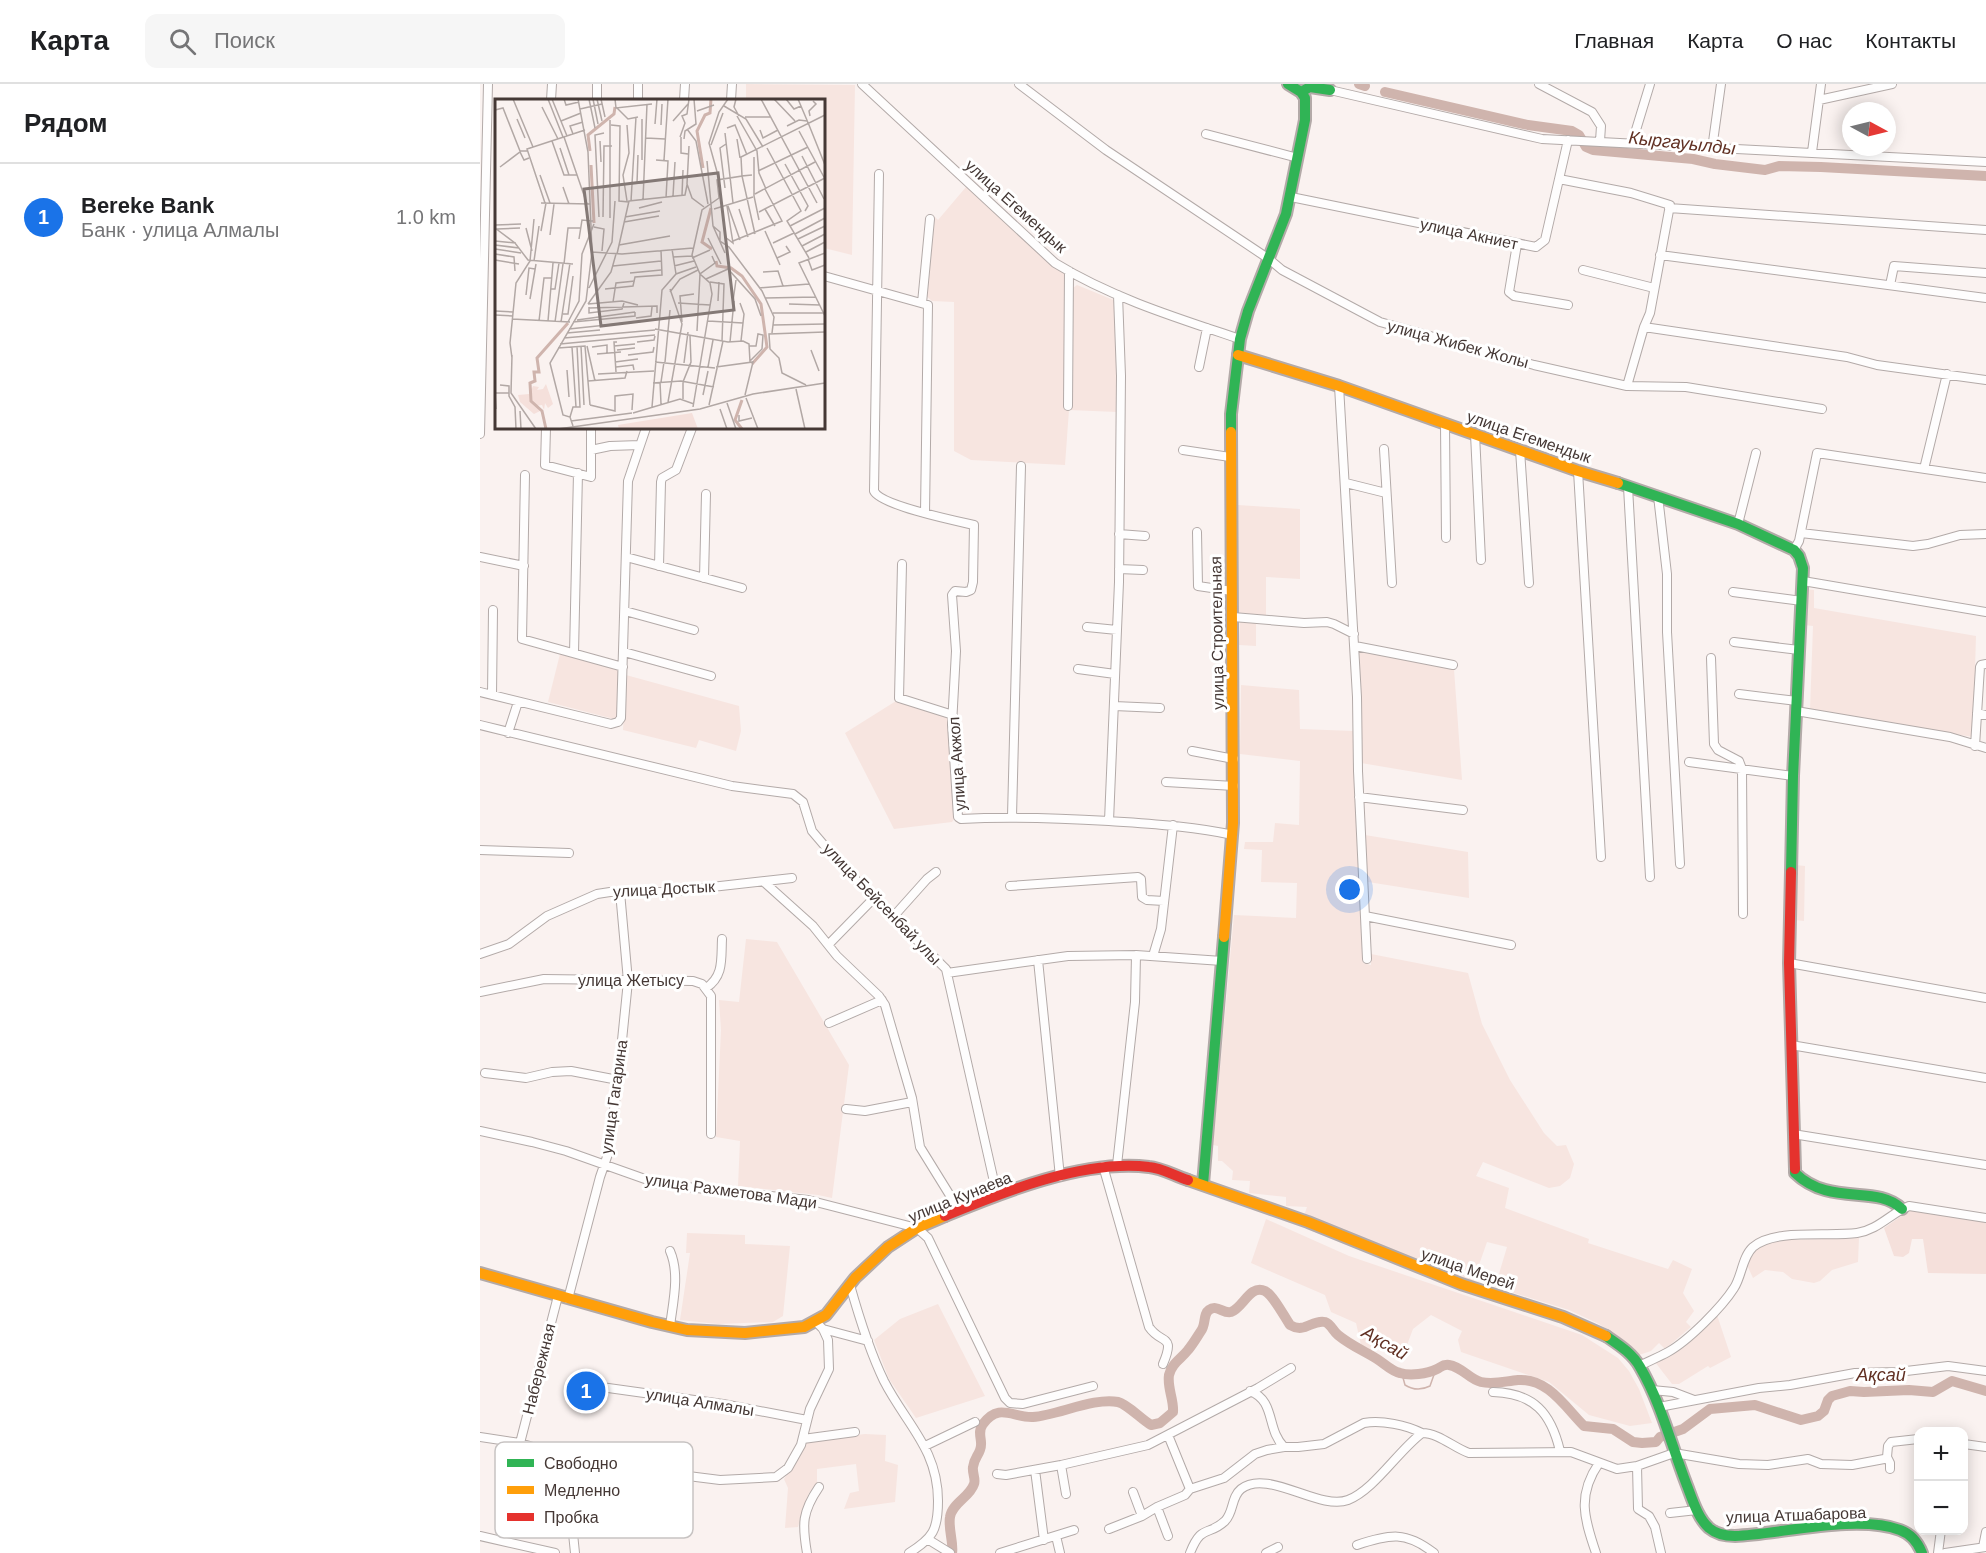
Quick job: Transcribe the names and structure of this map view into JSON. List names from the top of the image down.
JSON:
{
  "streets": {
    "main road": [
      "улица Егемендык",
      "улица Строительная",
      "улица Кунаева",
      "улица Мерей",
      "улица Атшабарова"
    ],
    "street": [
      "улица Акниет",
      "улица Жибек Жолы",
      "улица Акжол",
      "улица Достык",
      "улица Бейсенбай улы",
      "улица Жетысу",
      "улица Гагарина",
      "улица Рахметова Мади",
      "Набережная",
      "улица Алмалы"
    ]
  },
  "crossings": [
    ["улица Егемендык", "улица Строительная"],
    ["улица Акниет", "улица Строительная"],
    ["улица Жибек Жолы", "улица Строительная"],
    ["улица Строительная", "улица Акжол"],
    ["улица Строительная", "улица Кунаева"],
    ["улица Строительная", "улица Мерей"],
    ["улица Достык", "улица Гагарина"],
    ["улица Бейсенбай улы", "улица Кунаева"],
    ["улица Жетысу", "улица Гагарина"],
    ["улица Гагарина", "улица Рахметова Мади"],
    ["улица Гагарина", "улица Кунаева"],
    ["улица Гагарина", "Набережная"],
    ["улица Рахметова Мади", "улица Кунаева"],
    ["улица Кунаева", "улица Мерей"],
    ["улица Кунаева", "Набережная"],
    ["улица Мерей", "улица Атшабарова"]
  ],
  "water": ["Кыргауылды", "Ақсай"],
  "legend": ["Свободно", "Медленно", "Пробка"],
  "north": "right",
  "page": {
    "header": "Карта",
    "search": "Поиск",
    "nav": [
      "Главная",
      "Карта",
      "О нас",
      "Контакты"
    ],
    "heading": "Рядом",
    "list": [
      {
        "mark": "1",
        "name": "Bereke Bank",
        "note": "Банк · улица Алмалы",
        "value": "1.0 km"
      }
    ],
    "pins": "1",
    "map_buttons": ["+", "−"]
  }
}
